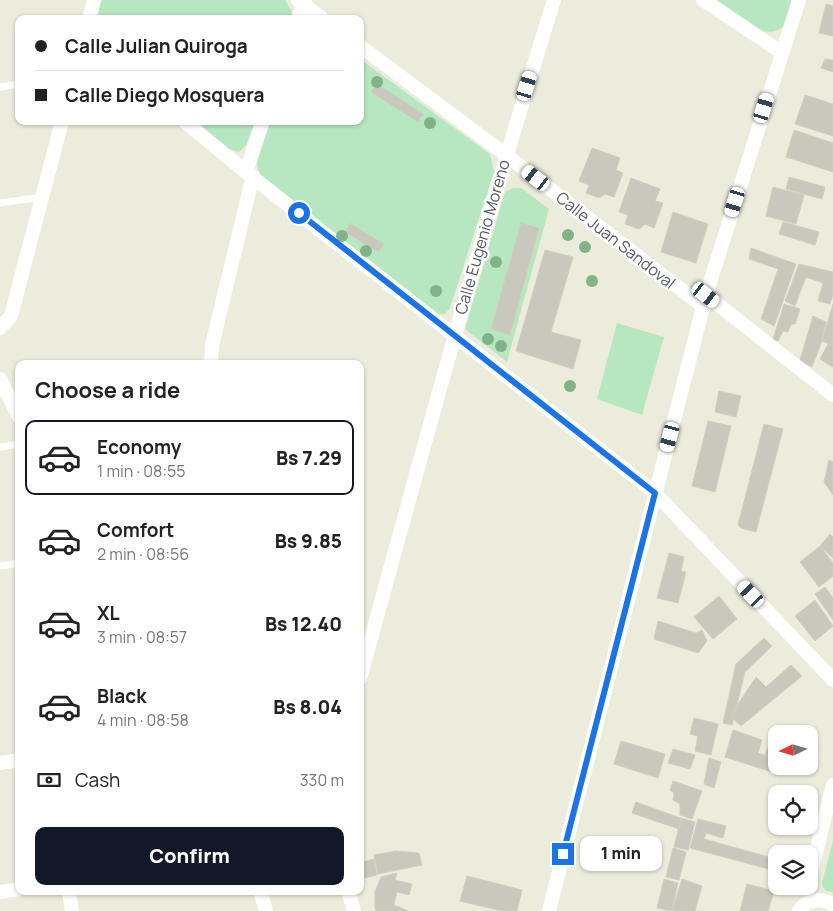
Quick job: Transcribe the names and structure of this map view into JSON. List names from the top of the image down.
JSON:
{
  "streets": {
    "street": ["Calle Eugenio Moreno", "Calle Juan Sandoval"]
  },
  "crossings": [
    ["Calle Eugenio Moreno", "Calle Juan Sandoval"]
  ],
  "north": "left",
  "page": {
    "banner": ["Calle Julian Quiroga", "Calle Diego Mosquera"],
    "heading": "Choose a ride",
    "list": [
      {
        "name": "Economy",
        "note": "1 min · 08:55",
        "value": "Bs 7.29"
      },
      {
        "name": "Comfort",
        "note": "2 min · 08:56",
        "value": "Bs 9.85"
      },
      {
        "name": "XL",
        "note": "3 min · 08:57",
        "value": "Bs 12.40"
      },
      {
        "name": "Black",
        "note": "4 min · 08:58",
        "value": "Bs 8.04"
      }
    ],
    "pay": ["Cash", "330 m"],
    "buttons": "Confirm",
    "bubble": "1 min"
  }
}
